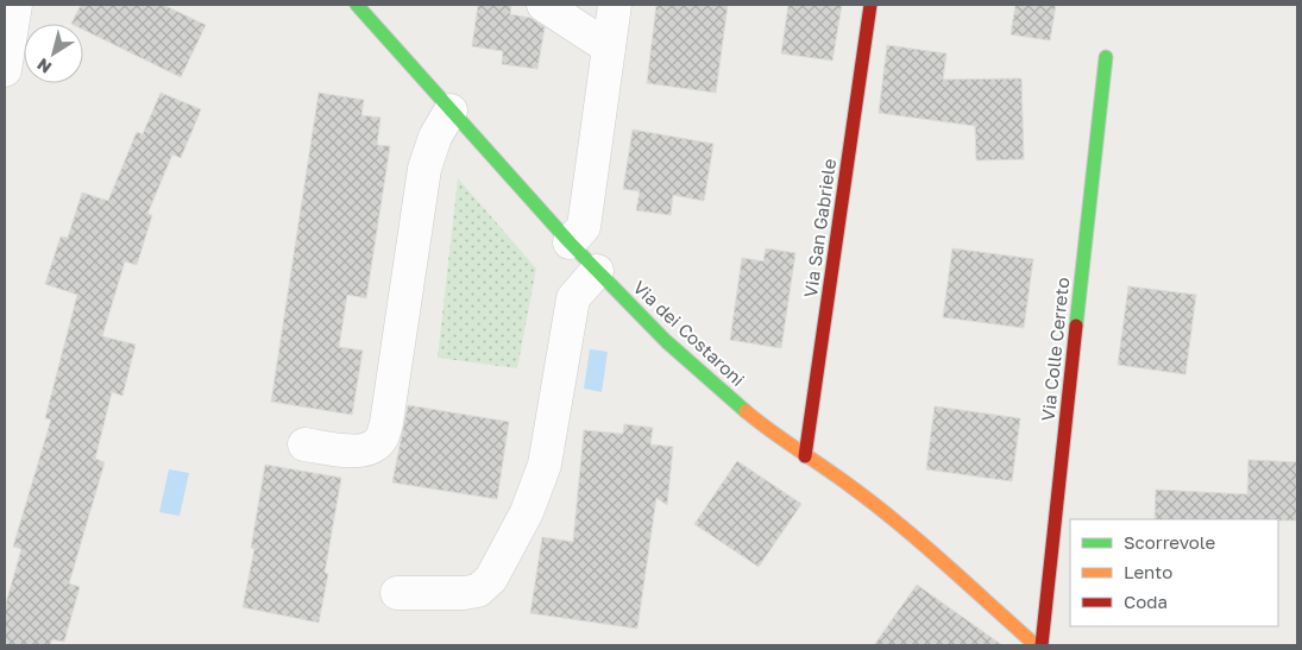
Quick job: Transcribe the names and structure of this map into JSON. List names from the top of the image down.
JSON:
{
  "streets": {
    "street": ["Via San Gabriele", "Via dei Costaroni", "Via Colle Cerreto"]
  },
  "crossings": [
    ["Via San Gabriele", "Via dei Costaroni"]
  ],
  "legend": ["Scorrevole", "Lento", "Coda"],
  "north": "bottom left"
}
